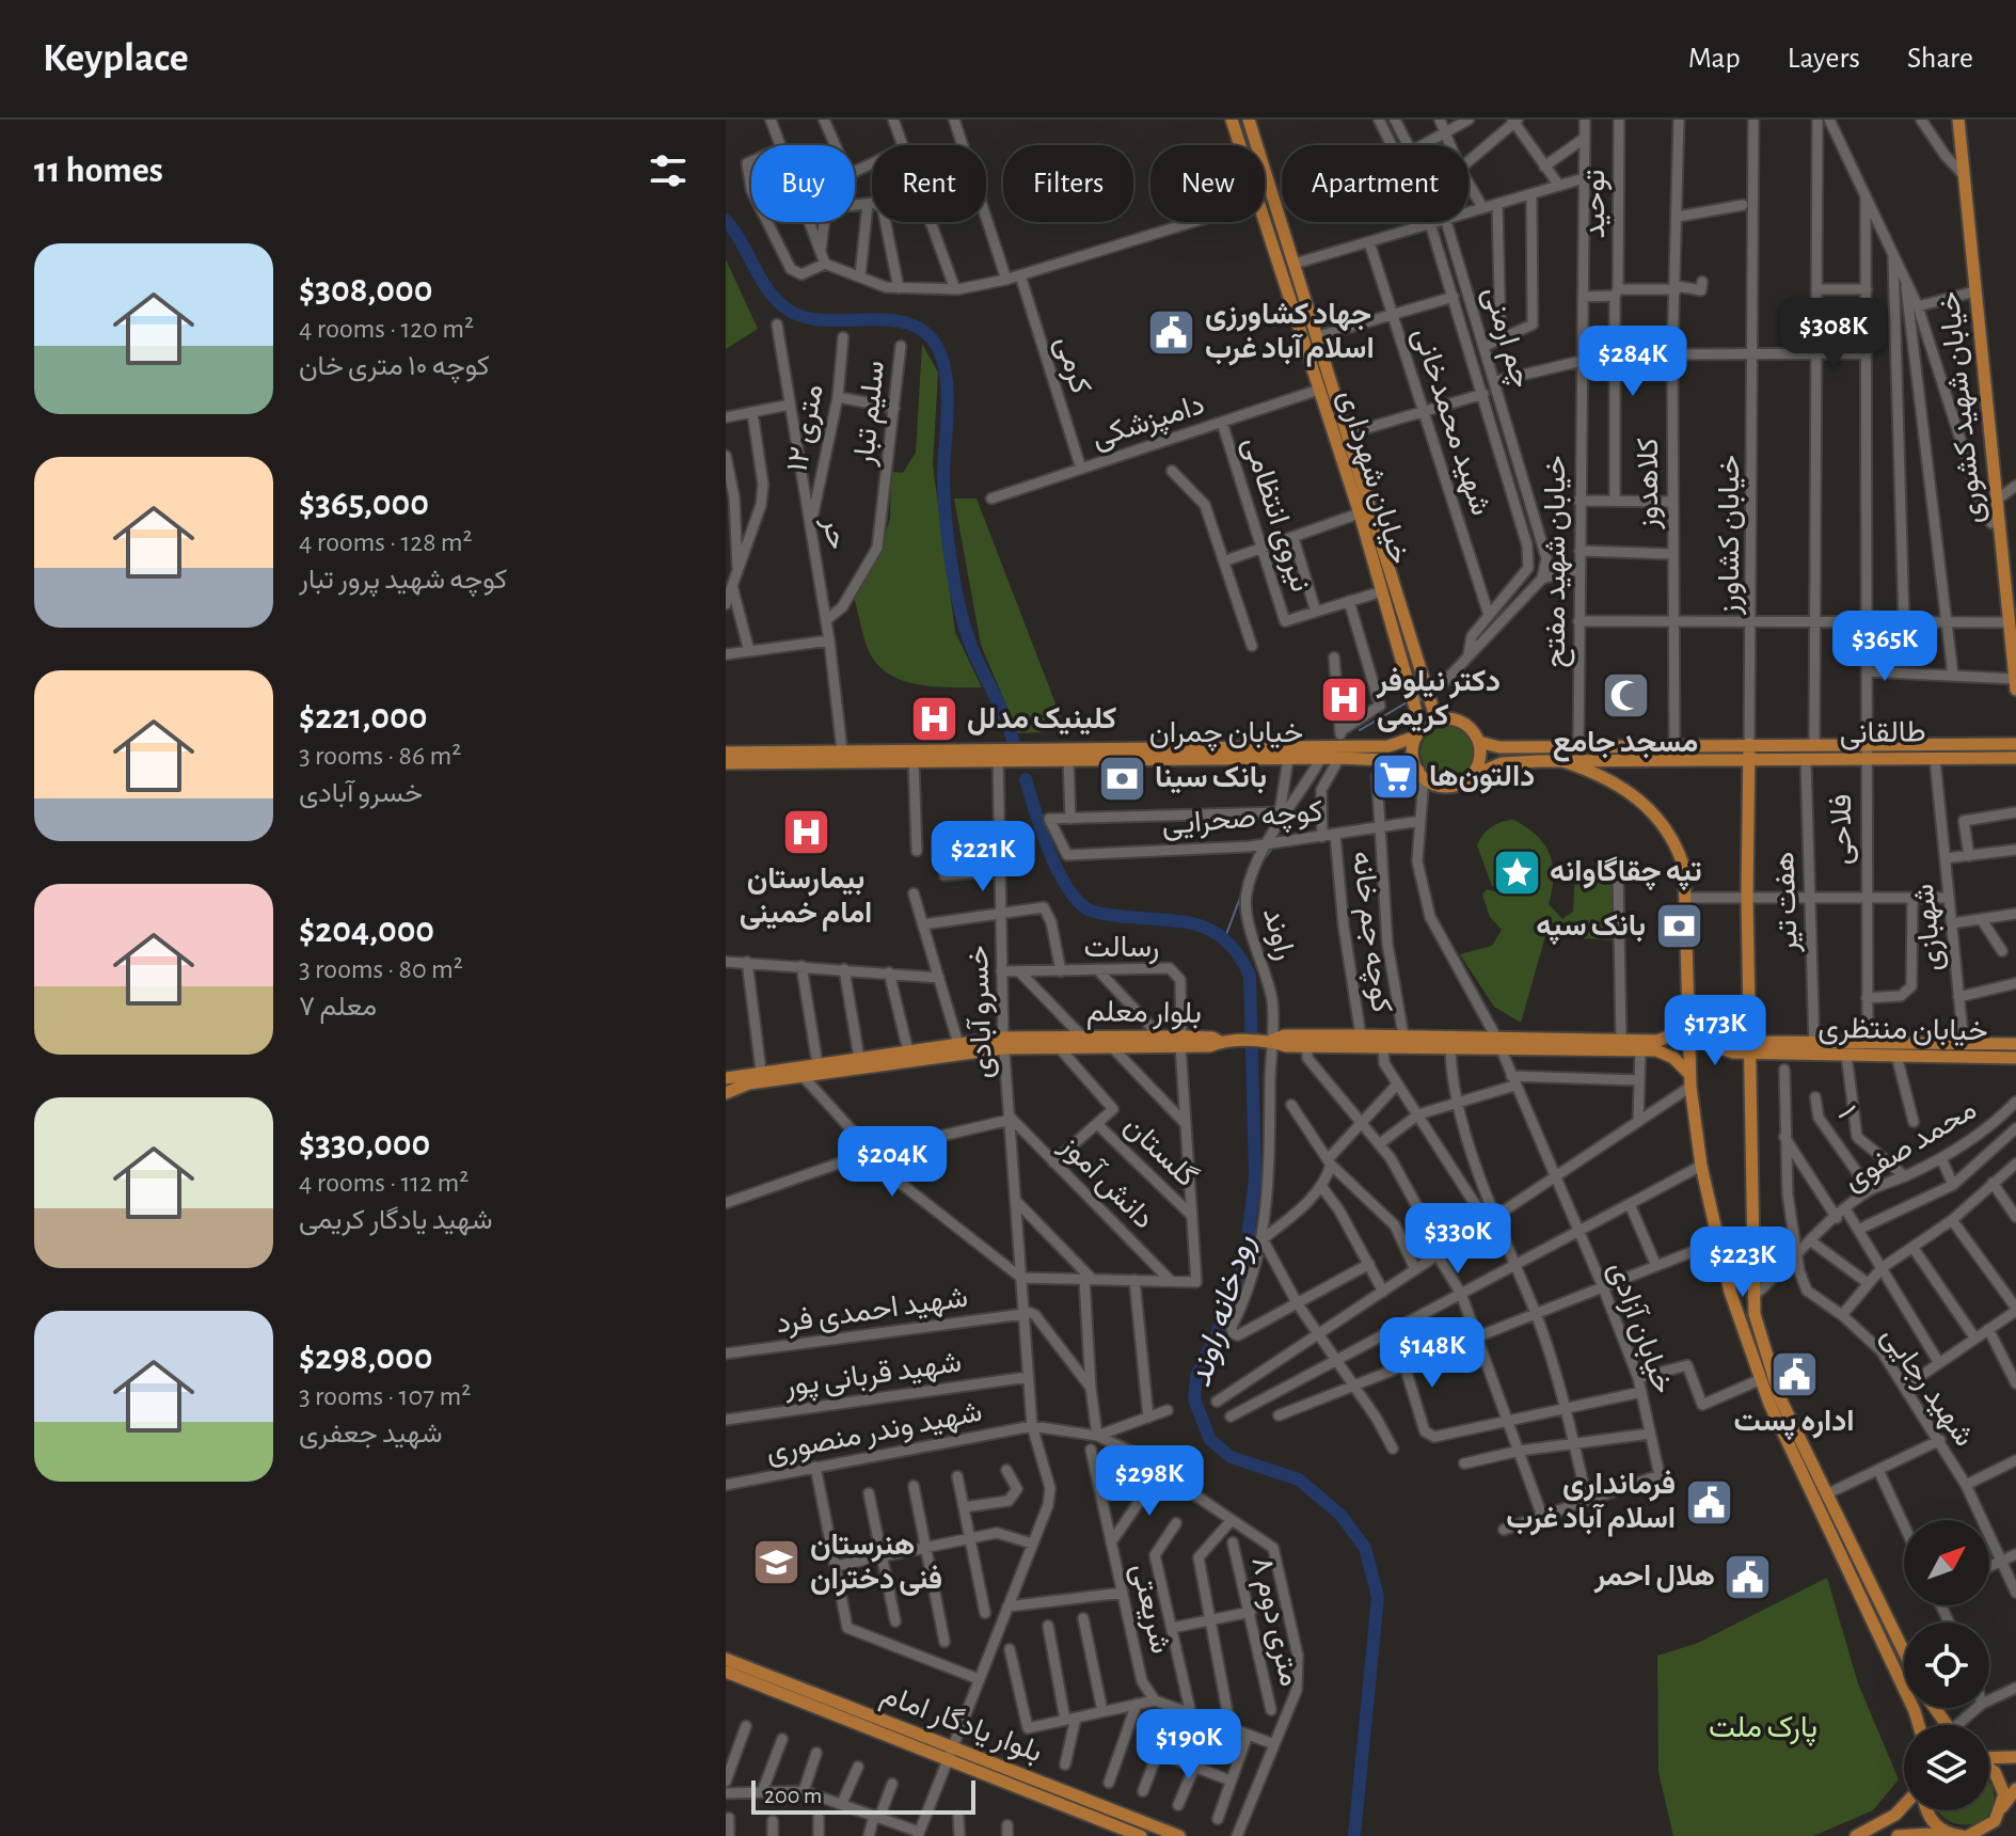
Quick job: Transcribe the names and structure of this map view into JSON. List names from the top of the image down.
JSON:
{
  "streets": {
    "main road": [
      "خیابان شهید کشوری",
      "خیابان شهرداری",
      "خیابان چمران",
      "طالقانی",
      "بلوار معلم",
      "خیابان منتظری",
      "بلوار یادگار امام"
    ],
    "street": [
      "توحید",
      "چم ارمنی",
      "کرمی",
      "سلیم تبار",
      "دامپزشکی",
      "شهید محمدخانی",
      "۱۲ متری",
      "کلاهدوز",
      "نیروی انتظامی",
      "حر",
      "خیابان کشاورز",
      "خیابان شهید مفتح",
      "کوچه صحرایی",
      "فلاحی",
      "هفت تیر",
      "شهبازی",
      "کوچه جم خانه",
      "راوند",
      "رسالت",
      "خسرو آبادی",
      "۱",
      "محمد صفوی",
      "گلستان",
      "دانش آموز",
      "شهید احمدی فرد",
      "خیابان آزادی",
      "شهید قربانی پور",
      "شهید رجایی",
      "شهید وندر منصوری",
      "شریعتی",
      "۸ متری دوم"
    ]
  },
  "crossings": [
    ["کرمی", "دامپزشکی"],
    ["سلیم تبار", "حر"],
    ["دامپزشکی", "خیابان شهرداری"],
    ["دامپزشکی", "نیروی انتظامی"],
    ["۱۲ متری", "حر"],
    ["خیابان شهرداری", "خیابان چمران"],
    ["خیابان شهرداری", "طالقانی"],
    ["کلاهدوز", "طالقانی"],
    ["حر", "خیابان چمران"],
    ["خیابان کشاورز", "طالقانی"],
    ["خیابان شهید مفتح", "طالقانی"],
    ["خیابان چمران", "طالقانی"],
    ["خیابان چمران", "کوچه صحرایی"],
    ["خیابان چمران", "راوند"],
    ["خیابان چمران", "خسرو آبادی"],
    ["خیابان چمران", "خیابان آزادی"],
    ["طالقانی", "کوچه صحرایی"],
    ["طالقانی", "فلاحی"],
    ["طالقانی", "هفت تیر"],
    ["طالقانی", "شهبازی"],
    ["طالقانی", "خیابان آزادی"],
    ["کوچه صحرایی", "کوچه جم خانه"],
    ["کوچه صحرایی", "راوند"],
    ["کوچه صحرایی", "خیابان آزادی"],
    ["فلاحی", "خیابان منتظری"],
    ["هفت تیر", "خیابان منتظری"],
    ["شهبازی", "خیابان منتظری"],
    ["راوند", "بلوار معلم"],
    ["رسالت", "خسرو آبادی"],
    ["رسالت", "بلوار معلم"],
    ["خسرو آبادی", "بلوار معلم"],
    ["خسرو آبادی", "دانش آموز"],
    ["خسرو آبادی", "شهید احمدی فرد"],
    ["خسرو آبادی", "شهید قربانی پور"],
    ["خسرو آبادی", "شهید وندر منصوری"],
    ["خسرو آبادی", "بلوار یادگار امام"],
    ["بلوار معلم", "گلستان"],
    ["۱", "محمد صفوی"],
    ["محمد صفوی", "شهید رجایی"]
  ],
  "water": ["رودخانه راوند"],
  "parks": ["پارک ملت"],
  "places": {
    "public building": [
      "جهاد کشاورزی اسلام آباد غرب",
      "اداره پست",
      "فرمانداری اسلام آباد غرب",
      "هلال احمر"
    ],
    "mosque": ["مسجد جامع"],
    "hospital": ["دکتر نیلوفر کریمی", "کلینیک مدلل", "بیمارستان امام خمینی"],
    "supermarket": ["دالتون‌ها"],
    "bank": ["بانک سینا", "بانک سپه"],
    "place": ["تپه چقاگاوانه"],
    "school or university": ["هنرستان فنی دختران"]
  },
  "scale_bar": "200 m",
  "north": "top right",
  "page": {
    "header": "Keyplace",
    "nav": ["Map", "Layers", "Share"],
    "heading": "11 homes",
    "chip": [
      "Buy",
      "Rent",
      "Filters",
      "New",
      "Apartment"
    ],
    "list": [
      {
        "name": "$308,000",
        "note": "4 rooms · 120 m² · کوچه ۱۰ متری خان"
      },
      {
        "name": "$365,000",
        "note": "4 rooms · 128 m² · کوچه شهید پرور تبار"
      },
      {
        "name": "$221,000",
        "note": "3 rooms · 86 m² · خسرو آبادی"
      },
      {
        "name": "$204,000",
        "note": "3 rooms · 80 m² · معلم ۷"
      },
      {
        "name": "$330,000",
        "note": "4 rooms · 112 m² · شهید یادگار کریمی"
      },
      {
        "name": "$298,000",
        "note": "3 rooms · 107 m² · شهید جعفری"
      }
    ],
    "price": [
      "$308K",
      "$284K",
      "$365K",
      "$221K",
      "$173K",
      "$204K",
      "$330K",
      "$223K",
      "$148K",
      "$298K",
      "$190K"
    ],
    "scale": "200 m"
  }
}
